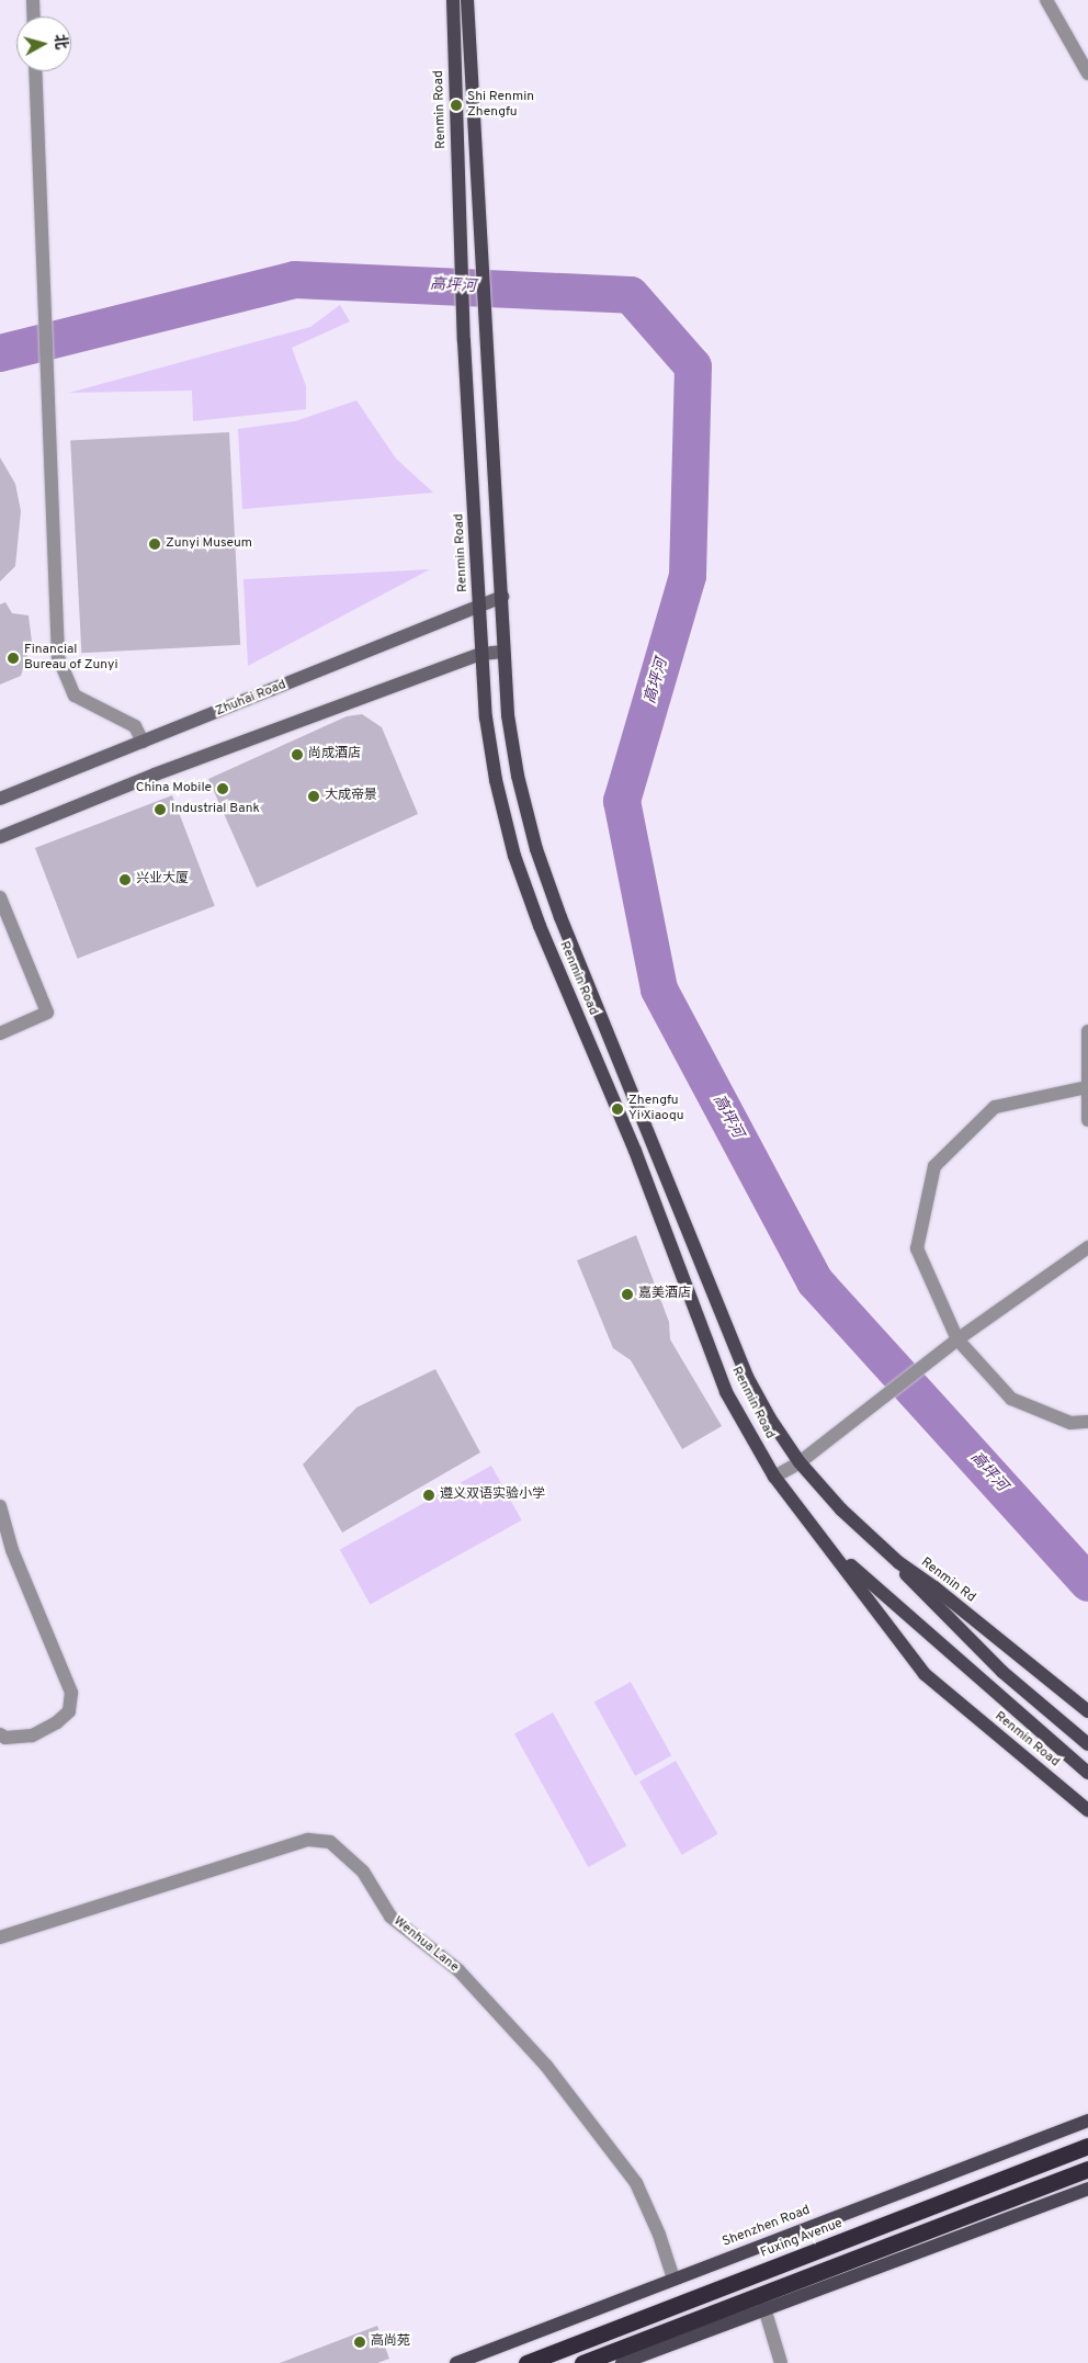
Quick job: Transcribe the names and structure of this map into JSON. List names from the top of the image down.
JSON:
{
  "streets": {
    "highway": ["Fuxing Avenue"],
    "main road": ["Renmin Road", "Renmin Rd", "Shenzhen Road"],
    "street": ["Zhuhai Road", "Wenhua Lane"]
  },
  "crossings": [
    ["Renmin Road", "Zhuhai Road"],
    ["Renmin Road", "Renmin Rd"],
    ["Wenhua Lane", "Shenzhen Road"]
  ],
  "water": ["高坪河"],
  "places": [
    "Shi Renmin Zhengfu",
    "Zunyi Museum",
    "Financial Bureau of Zunyi",
    "尚成酒店",
    "China Mobile",
    "大成帝景",
    "Industrial Bank",
    "兴业大厦",
    "Zhengfu Yi Xiaoqu",
    "嘉美酒店",
    "遵义双语实验小学",
    "高尚苑"
  ],
  "north": "right"
}
